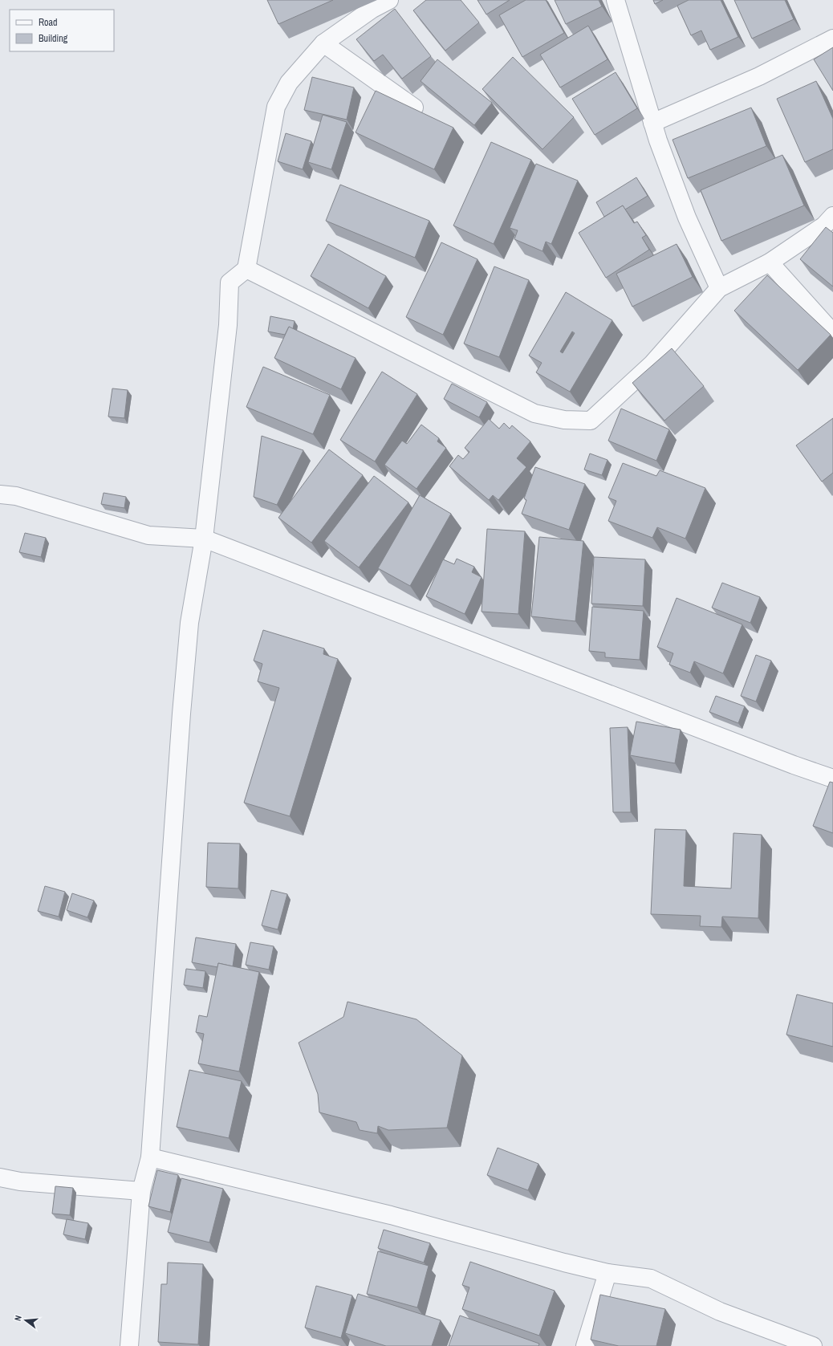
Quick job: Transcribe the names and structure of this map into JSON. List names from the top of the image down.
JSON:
{
  "legend": ["Road", "Building"],
  "north": "left"
}
